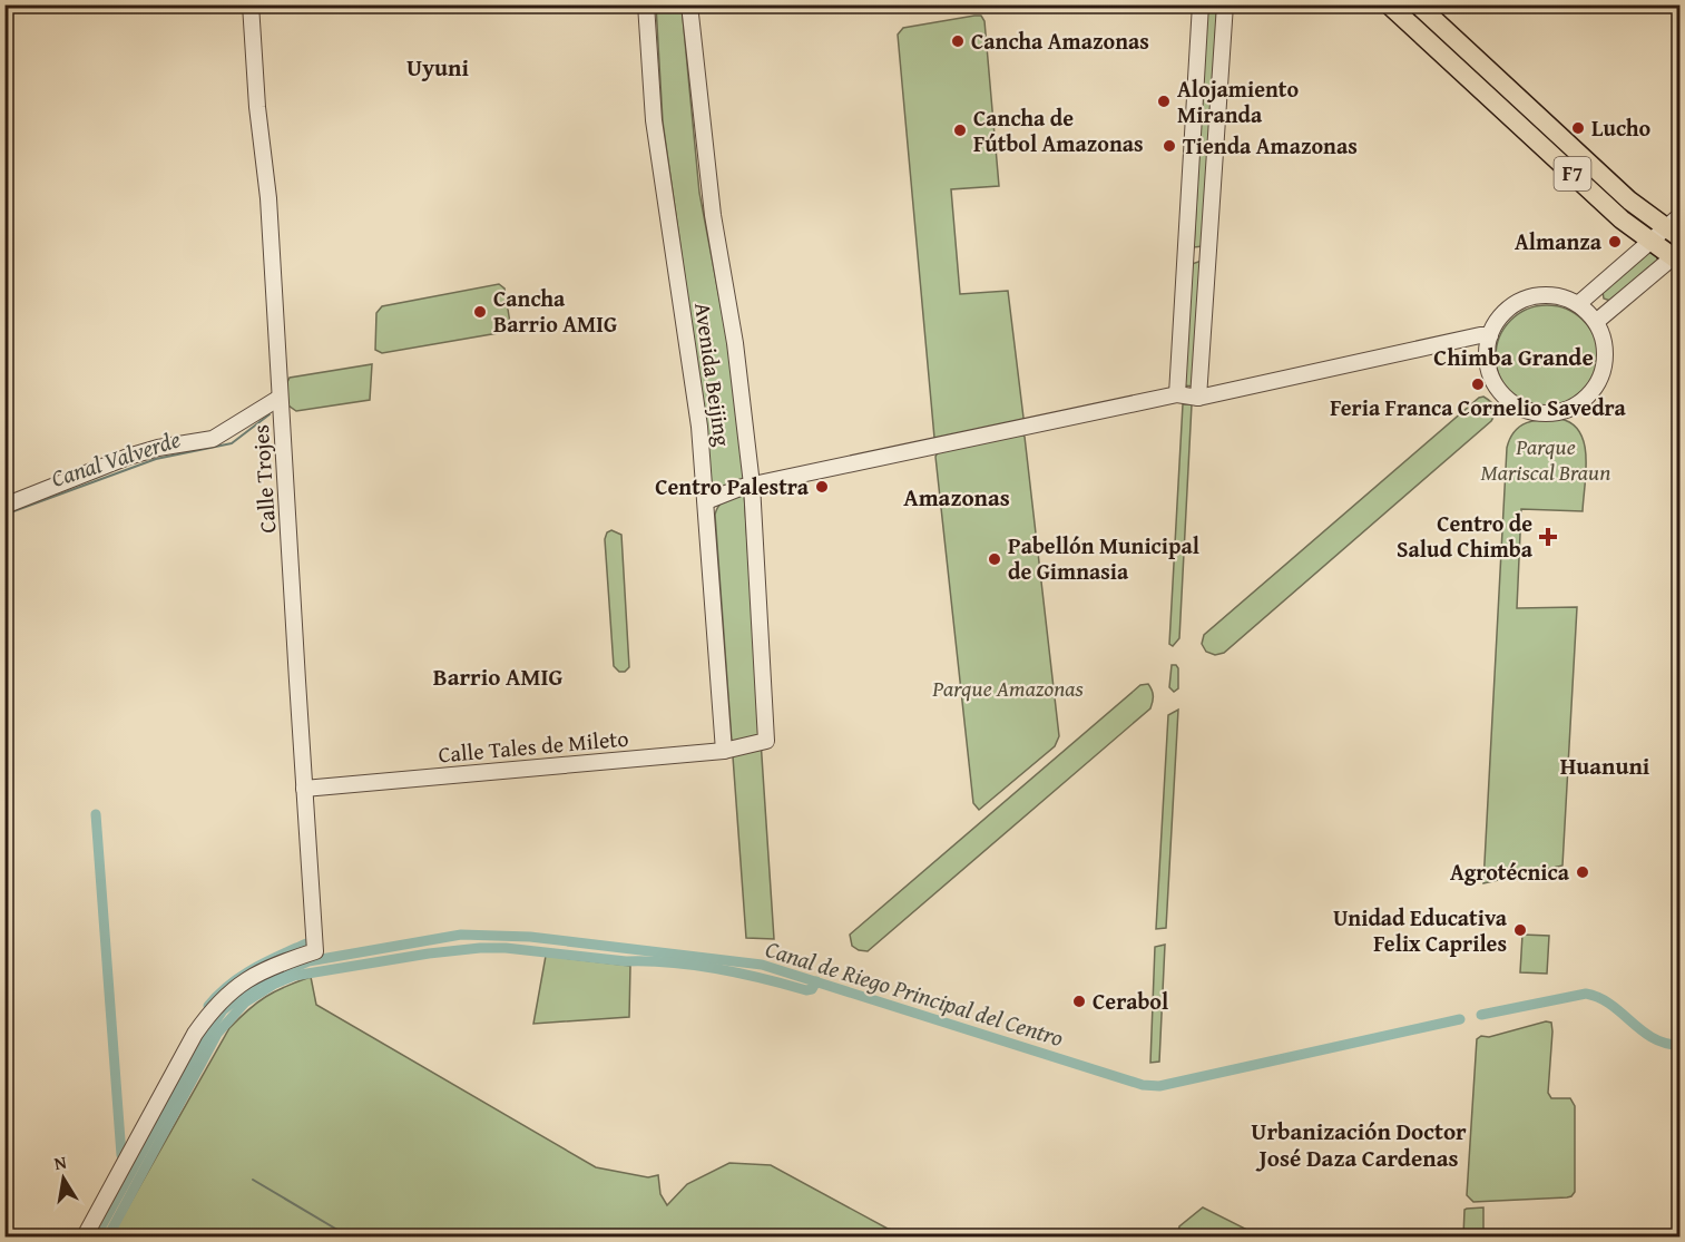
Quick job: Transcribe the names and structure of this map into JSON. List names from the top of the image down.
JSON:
{
  "streets": {
    "highway": ["F7"],
    "street": ["Avenida Beijing", "Calle Trojes", "Calle Tales de Mileto"]
  },
  "crossings": [
    ["Avenida Beijing", "Calle Tales de Mileto"],
    ["Calle Trojes", "Calle Tales de Mileto"]
  ],
  "districts": [
    "Uyuni",
    "Chimba Grande",
    "Amazonas",
    "Barrio AMIG",
    "Huanuni",
    "Urbanización Doctor José Daza Cardenas"
  ],
  "water": ["Canal Valverde", "Canal de Riego Principal del Centro"],
  "parks": ["Parque Mariscal Braun", "Parque Amazonas"],
  "places": {
    "other": [
      "Cancha Amazonas",
      "Alojamiento Miranda",
      "Lucho",
      "Cancha de Fútbol Amazonas",
      "Tienda Amazonas",
      "Almanza",
      "Cancha Barrio AMIG",
      "Feria Franca Cornelio Savedra",
      "Centro Palestra",
      "Pabellón Municipal de Gimnasia",
      "Agrotécnica",
      "Unidad Educativa Felix Capriles",
      "Cerabol"
    ],
    "health": ["Centro de Salud Chimba"]
  },
  "north": "top"
}
